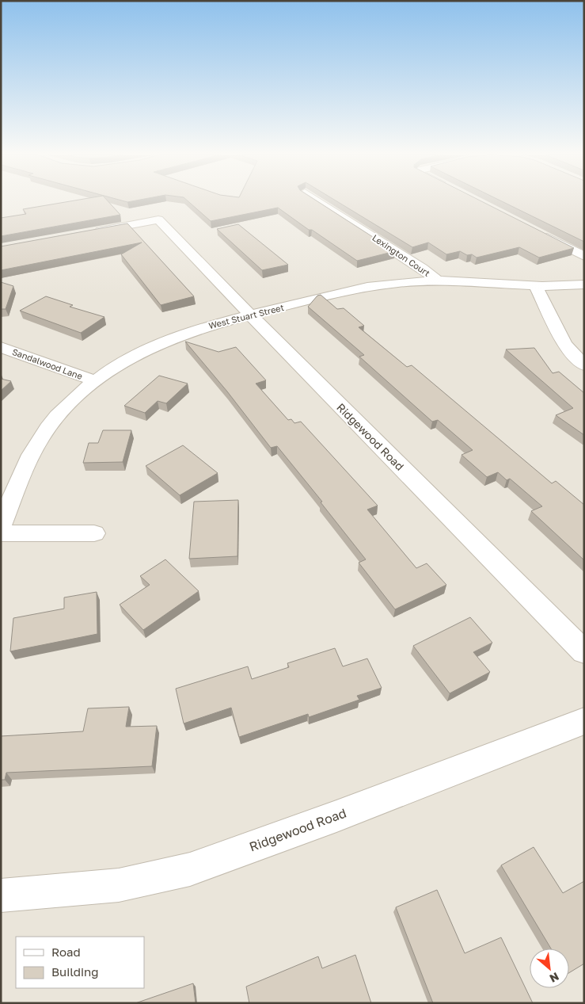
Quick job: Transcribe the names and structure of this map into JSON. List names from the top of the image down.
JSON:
{
  "streets": {
    "street": [
      "Lexington Court",
      "West Stuart Street",
      "Sandalwood Lane",
      "Ridgewood Road"
    ]
  },
  "crossings": [
    ["Lexington Court", "West Stuart Street"],
    ["West Stuart Street", "Sandalwood Lane"],
    ["West Stuart Street", "Ridgewood Road"]
  ],
  "legend": ["Road", "Building"],
  "north": "bottom right"
}
